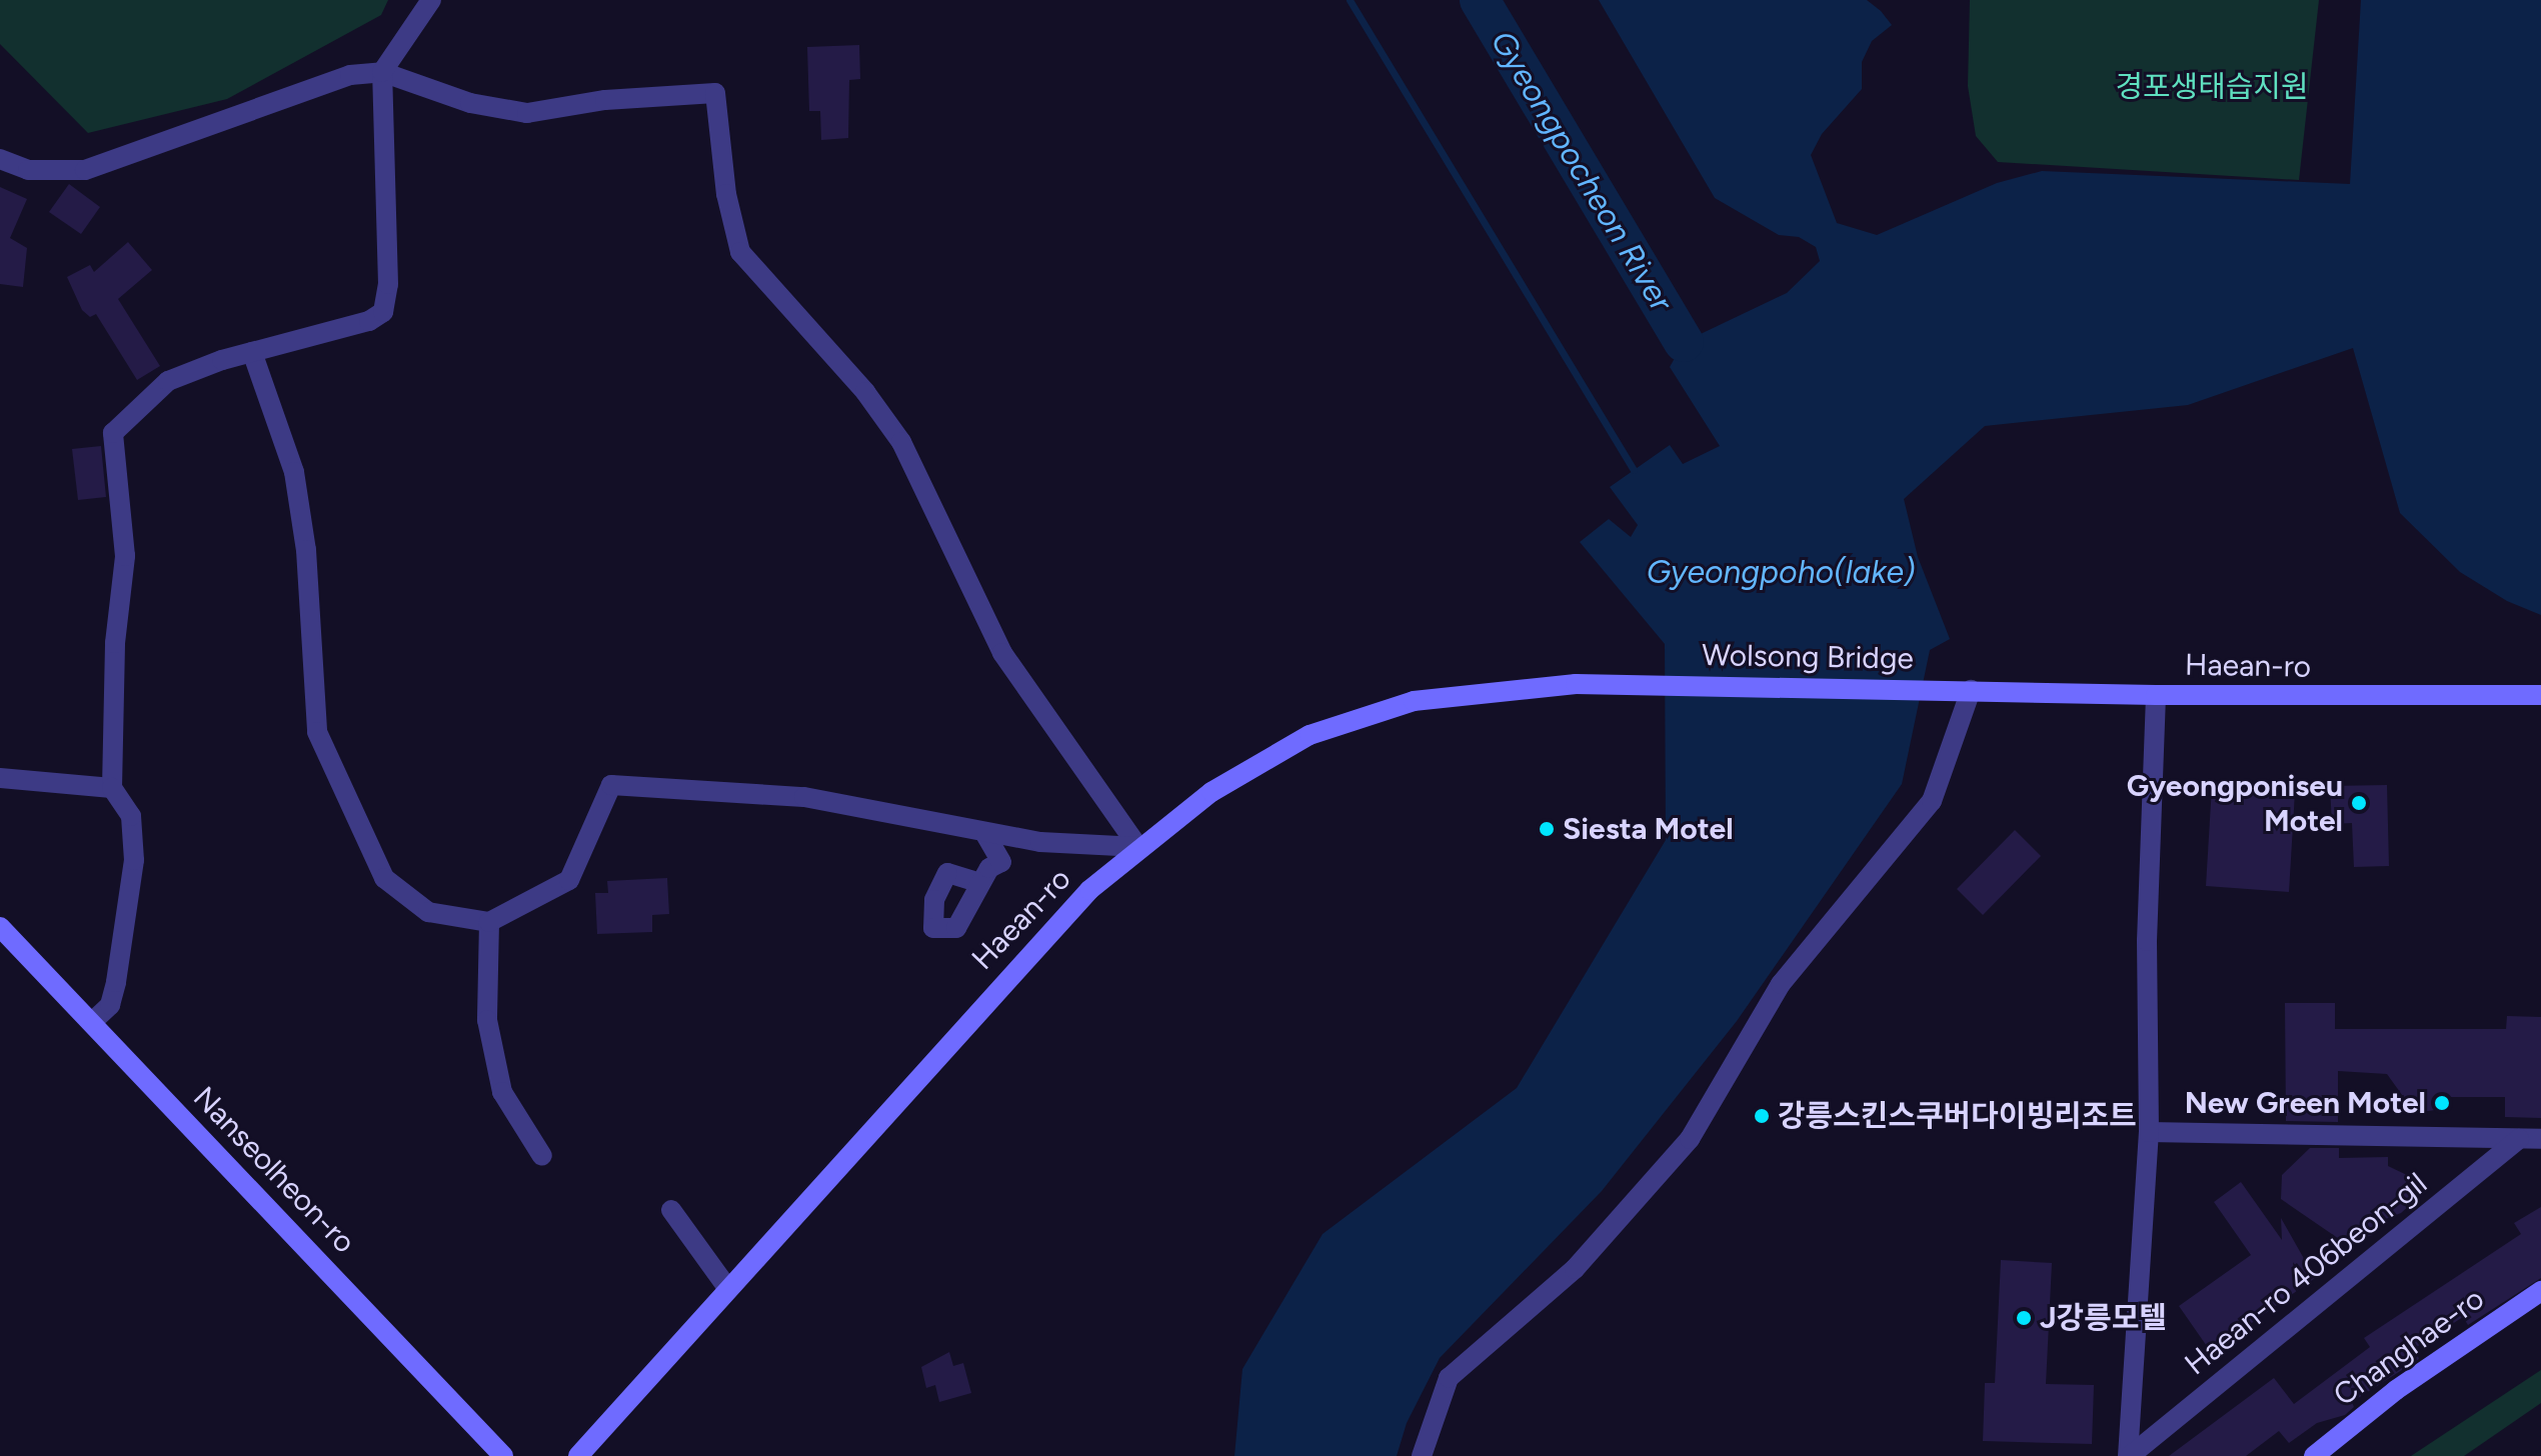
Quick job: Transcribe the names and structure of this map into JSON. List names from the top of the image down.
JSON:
{
  "streets": {
    "street": [
      "Wolsong Bridge",
      "Haean-ro",
      "Nanseolheon-ro",
      "Haean-ro 406beon-gil",
      "Changhae-ro"
    ]
  },
  "crossings": [
    ["Wolsong Bridge", "Haean-ro"],
    ["Haean-ro", "Haean-ro 406beon-gil"]
  ],
  "water": ["Gyeongpocheon River", "Gyeongpoho(lake)"],
  "parks": ["경포생태습지원"],
  "places": [
    "Gyeongponiseu Motel",
    "Siesta Motel",
    "New Green Motel",
    "강릉스킨스쿠버다이빙리조트",
    "J강릉모텔"
  ]
}
